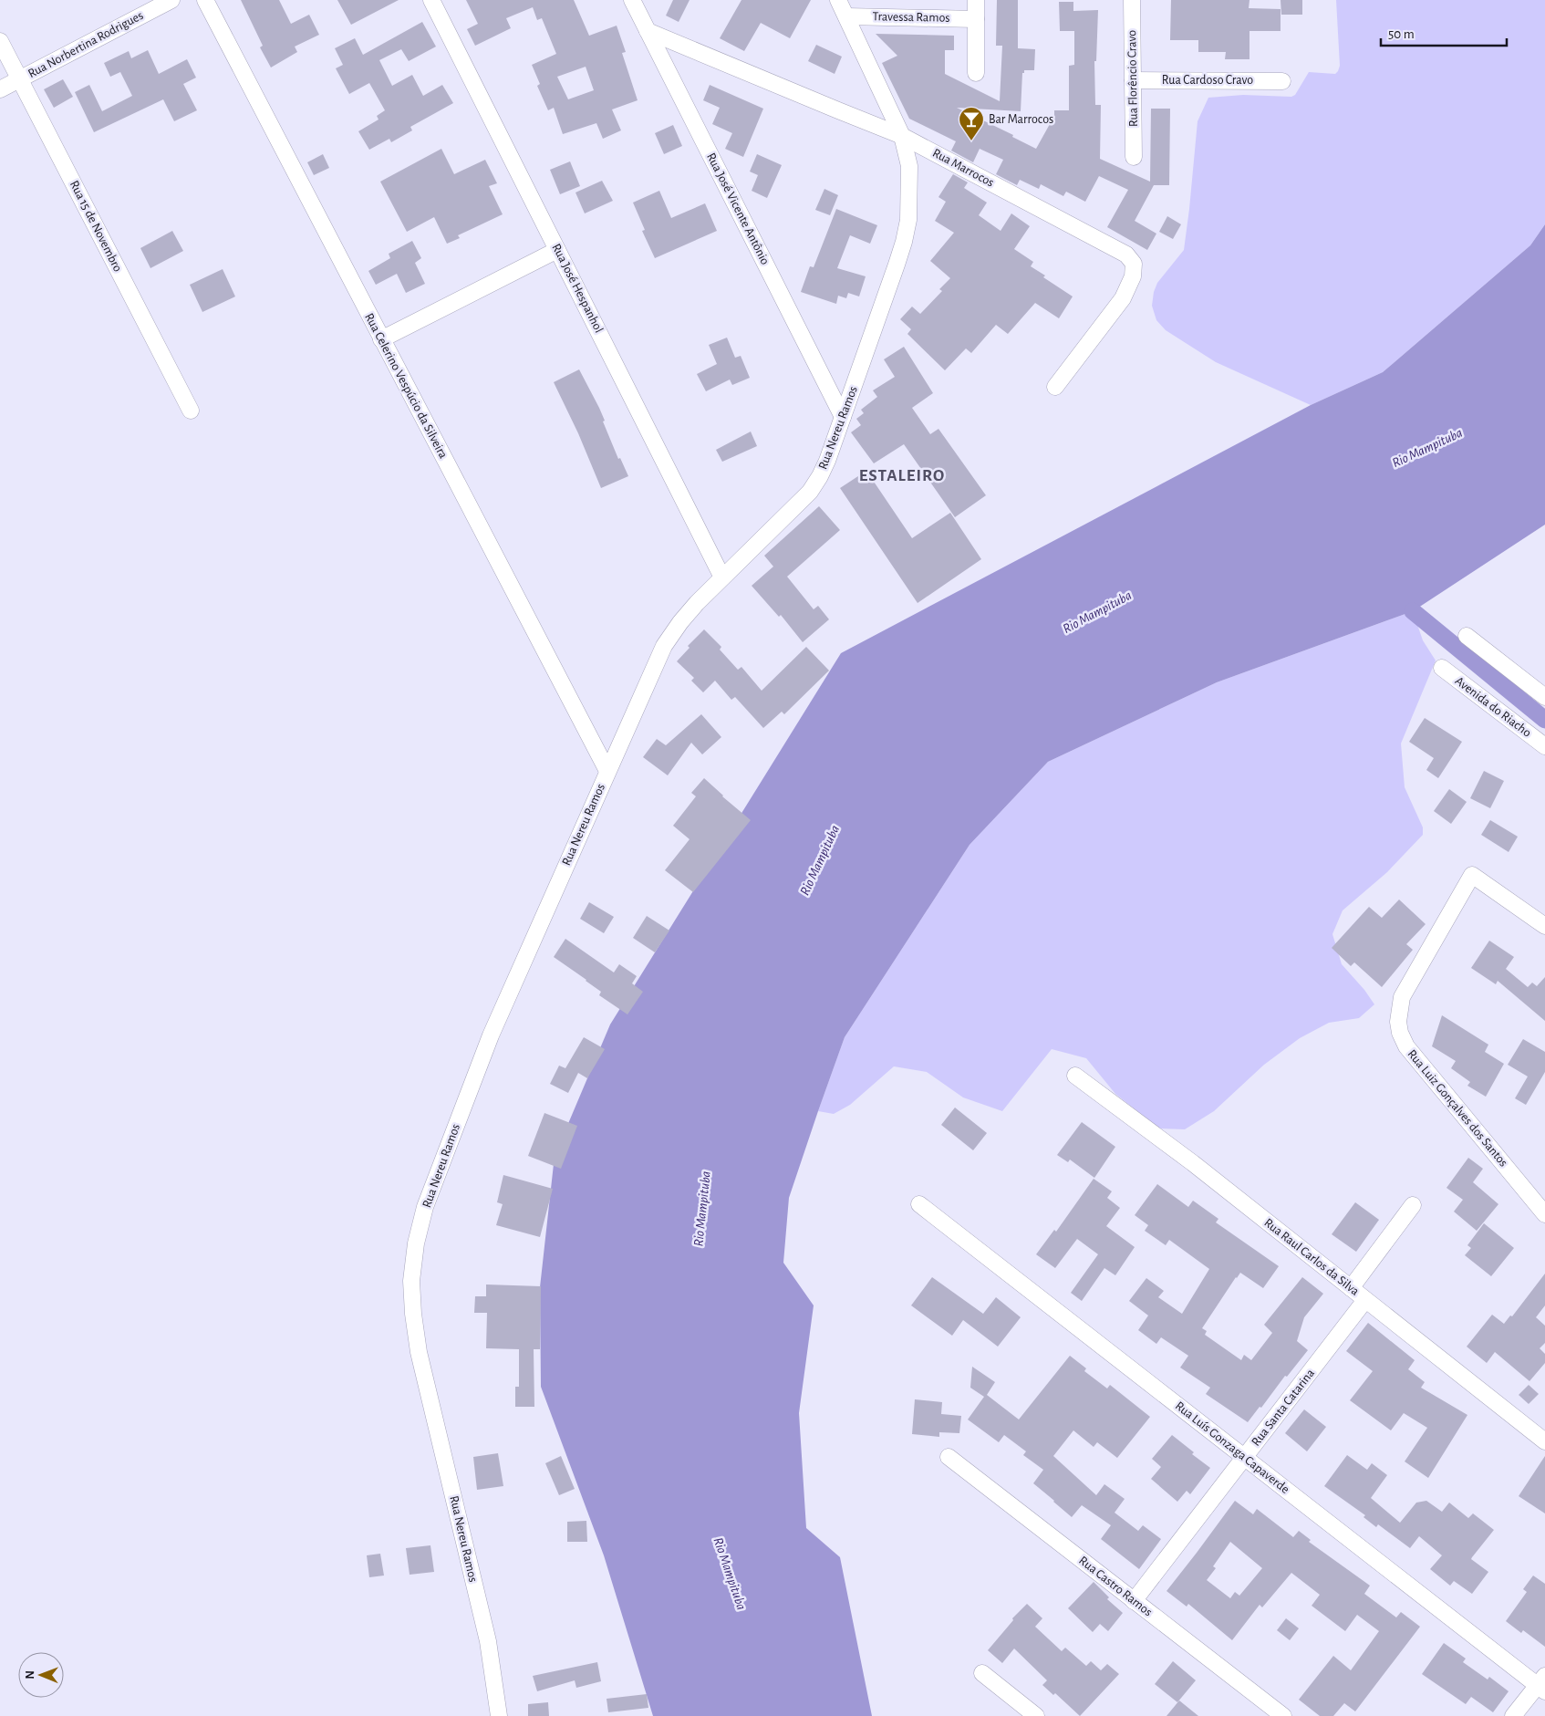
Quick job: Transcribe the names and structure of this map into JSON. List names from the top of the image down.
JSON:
{
  "streets": {
    "street": [
      "Travessa Ramos",
      "Rua Norbertina Rodrigues",
      "Rua Florêncio Cravo",
      "Rua Cardoso Cravo",
      "Rua Marrocos",
      "Rua José Vicente Antônio",
      "Rua 15 de Novembro",
      "Rua José Hespanhol",
      "Rua Celerino Vespúcio da Silveira",
      "Rua Nereu Ramos",
      "Avenida do Riacho",
      "Rua Luiz Gonçalves dos Santos",
      "Rua Raul Carlos da Silva",
      "Rua Santa Catarina",
      "Rua Luís Gonzaga Capaverde",
      "Rua Castro Ramos"
    ]
  },
  "crossings": [
    ["Travessa Ramos", "Rua Nereu Ramos"],
    ["Rua Norbertina Rodrigues", "Rua 15 de Novembro"],
    ["Rua Florêncio Cravo", "Rua Cardoso Cravo"],
    ["Rua Marrocos", "Rua José Vicente Antônio"],
    ["Rua Marrocos", "Rua Nereu Ramos"],
    ["Rua José Vicente Antônio", "Rua Nereu Ramos"],
    ["Rua José Hespanhol", "Rua Nereu Ramos"],
    ["Rua Celerino Vespúcio da Silveira", "Rua Nereu Ramos"],
    ["Rua Raul Carlos da Silva", "Rua Santa Catarina"],
    ["Rua Santa Catarina", "Rua Luís Gonzaga Capaverde"],
    ["Rua Santa Catarina", "Rua Castro Ramos"]
  ],
  "districts": ["ESTALEIRO"],
  "water": ["Rio Mampituba"],
  "places": {
    "bar": ["Bar Marrocos"]
  },
  "scale_bar": "50 m",
  "north": "left"
}
